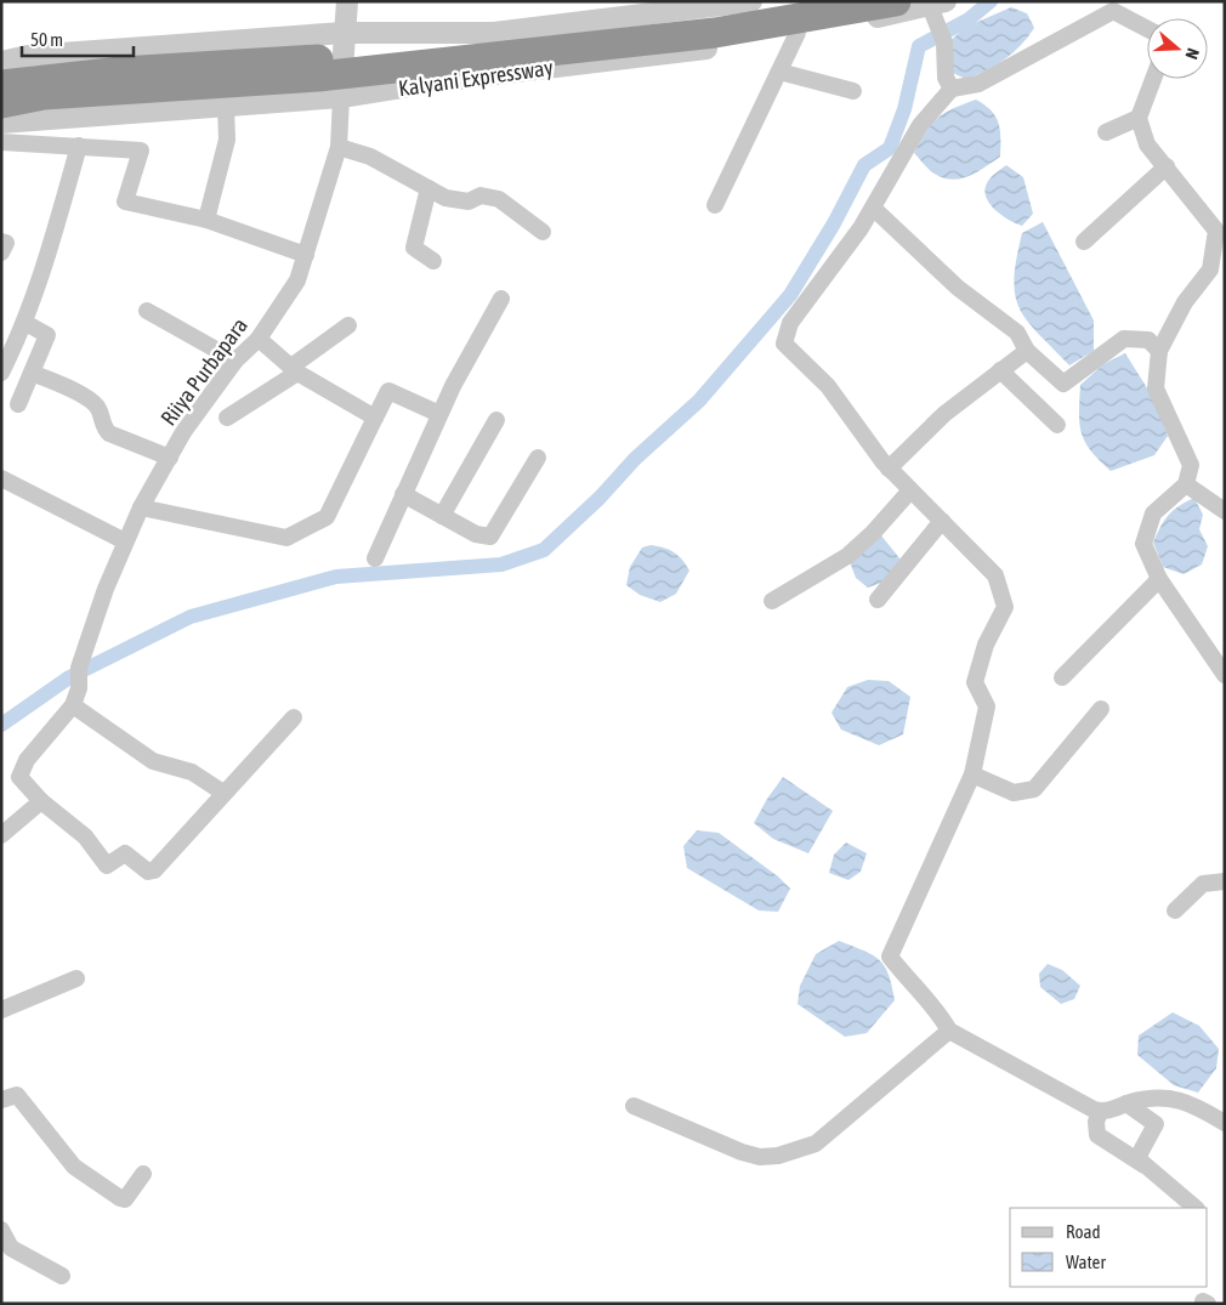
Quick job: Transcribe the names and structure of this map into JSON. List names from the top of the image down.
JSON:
{
  "streets": {
    "highway": ["Kalyani Expressway"],
    "street": ["Riiya Purbapara"]
  },
  "crossings": [
    ["Kalyani Expressway", "Riiya Purbapara"]
  ],
  "legend": ["Road", "Water"],
  "scale_bar": "50 m",
  "north": "right"
}
